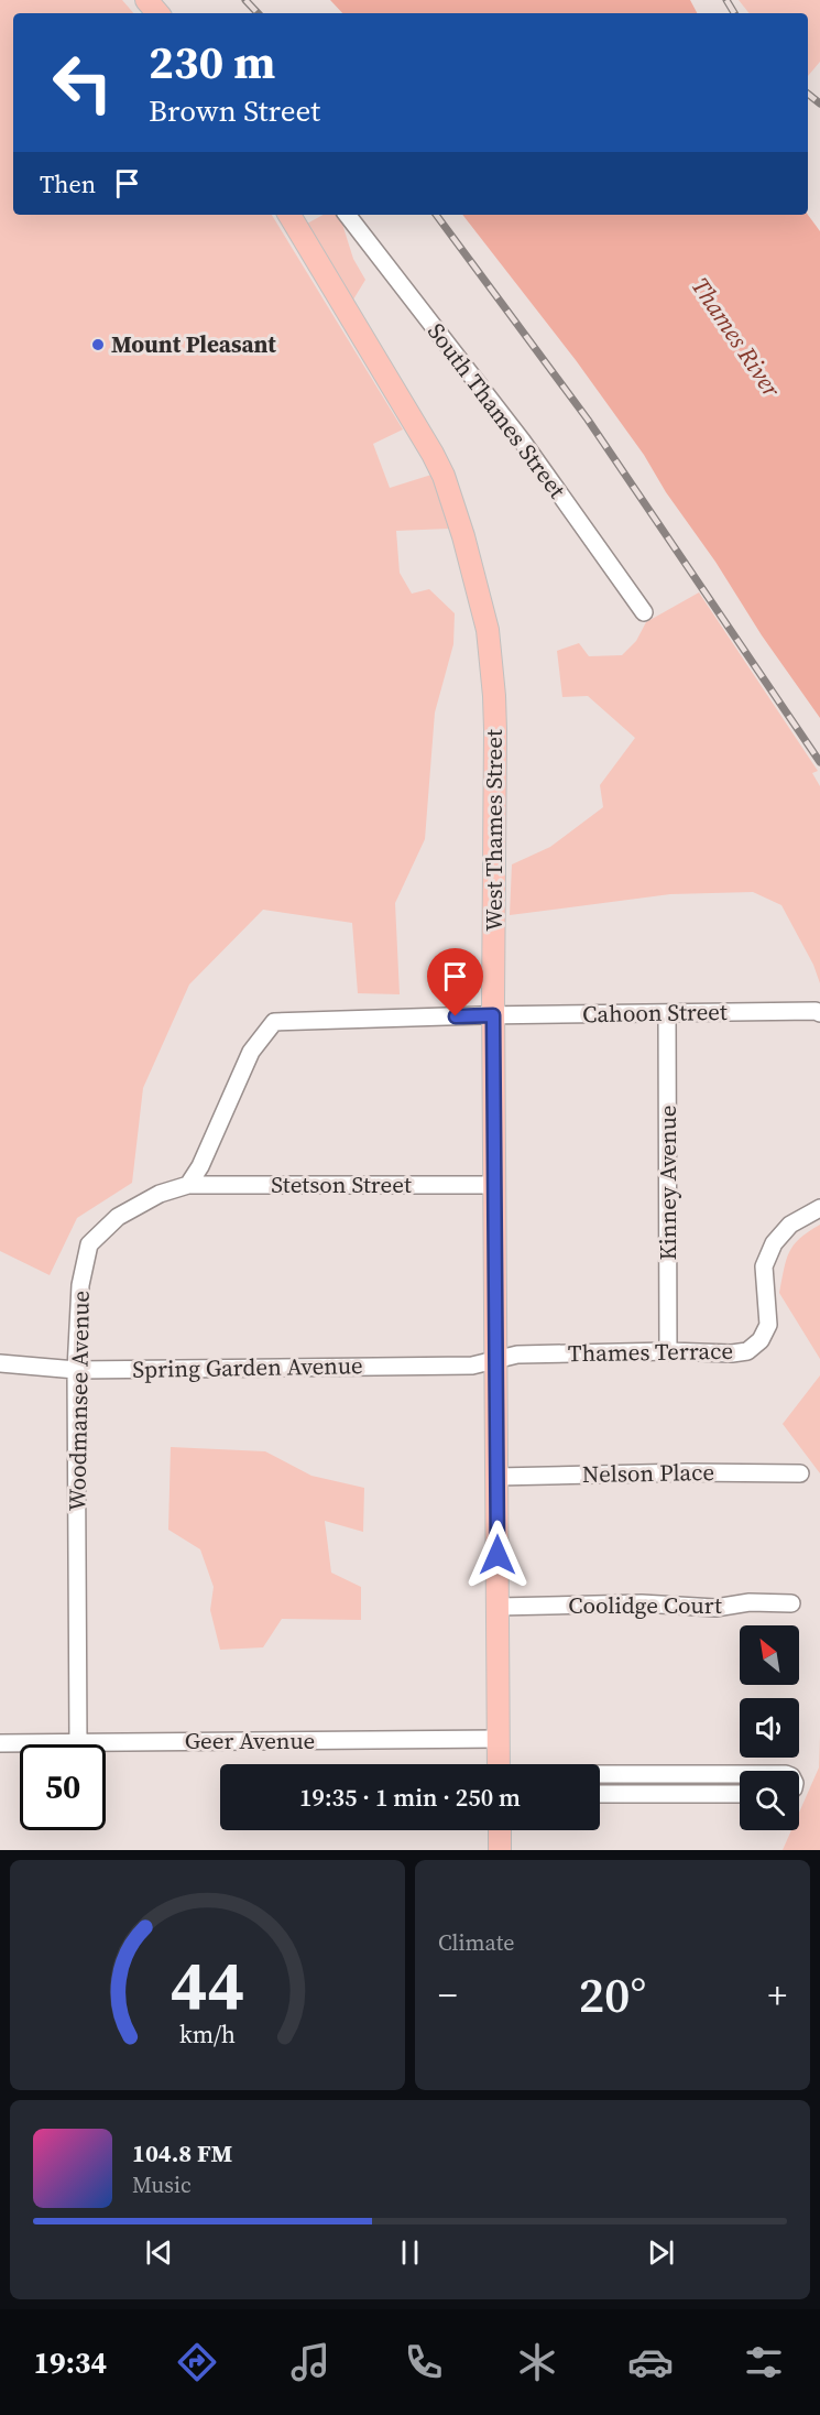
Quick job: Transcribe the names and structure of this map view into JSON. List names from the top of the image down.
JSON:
{
  "streets": {
    "main road": ["West Thames Street"],
    "street": [
      "South Thames Street",
      "Cahoon Street",
      "Kinney Avenue",
      "Stetson Street",
      "Thames Terrace",
      "Spring Garden Avenue",
      "Woodmansee Avenue",
      "Nelson Place",
      "Coolidge Court",
      "Geer Avenue"
    ]
  },
  "crossings": [
    ["West Thames Street", "Cahoon Street"],
    ["West Thames Street", "Stetson Street"],
    ["West Thames Street", "Thames Terrace"],
    ["West Thames Street", "Spring Garden Avenue"],
    ["West Thames Street", "Nelson Place"],
    ["West Thames Street", "Coolidge Court"],
    ["West Thames Street", "Geer Avenue"],
    ["Cahoon Street", "Kinney Avenue"],
    ["Cahoon Street", "Stetson Street"],
    ["Cahoon Street", "Woodmansee Avenue"],
    ["Kinney Avenue", "Thames Terrace"],
    ["Stetson Street", "Woodmansee Avenue"],
    ["Thames Terrace", "Spring Garden Avenue"],
    ["Spring Garden Avenue", "Woodmansee Avenue"],
    ["Woodmansee Avenue", "Geer Avenue"]
  ],
  "water": ["Thames River"],
  "places": ["Mount Pleasant"],
  "north": "top left",
  "page": {
    "turn": ["230 m", "Brown Street"],
    "then": "Then",
    "limit": "50",
    "trip": "19:35 · 1 min · 250 m",
    "tile": "Climate",
    "heat": ["−", "20°", "+"],
    "song": ["104.8 FM", "Music"],
    "tabs": "19:34",
    "gauge": ["44", "km/h"]
  }
}
